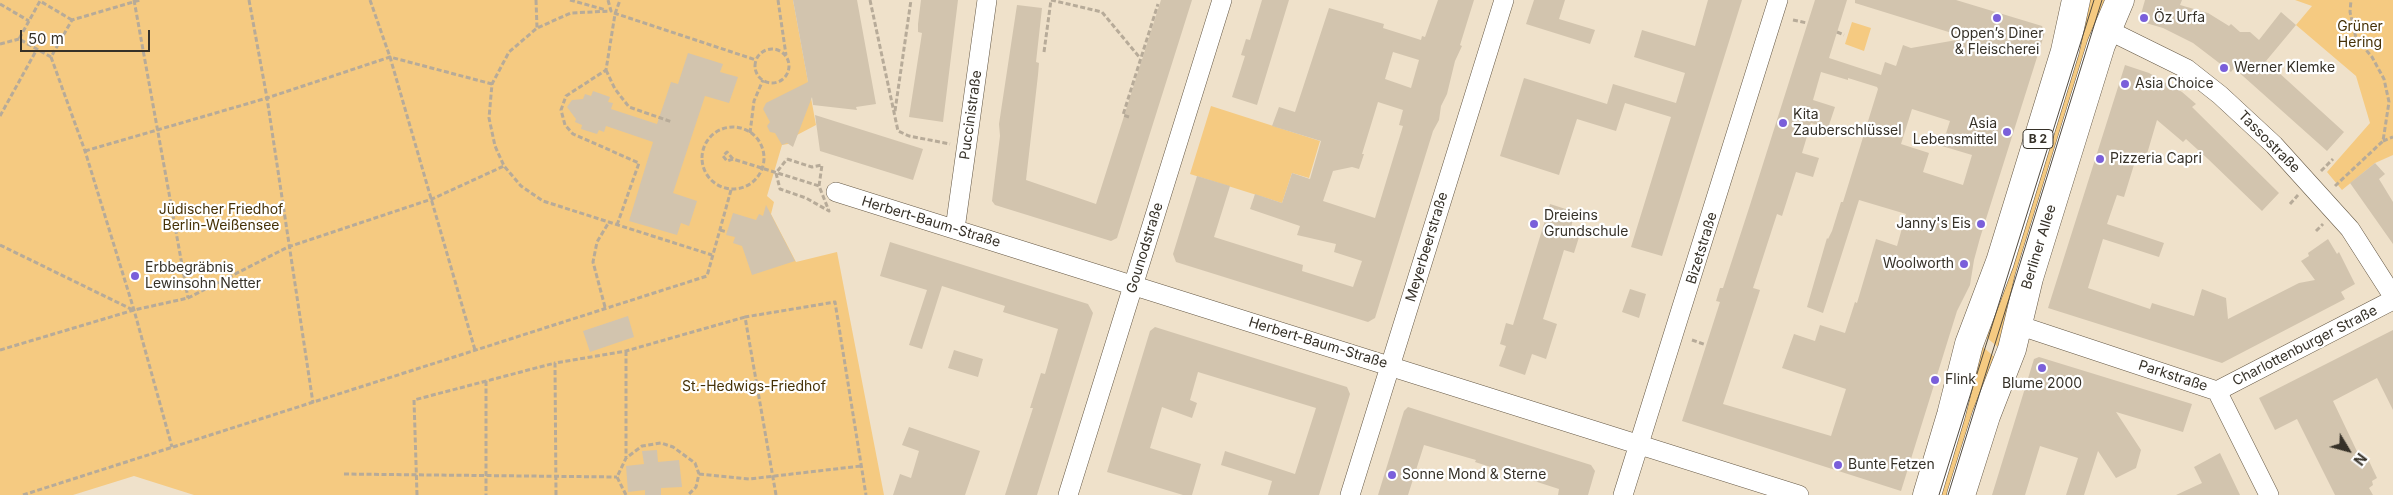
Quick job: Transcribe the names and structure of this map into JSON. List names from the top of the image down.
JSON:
{
  "streets": {
    "main road": ["B 2", "Berliner Allee"],
    "street": [
      "Puccinistraße",
      "Tassostraße",
      "Herbert-Baum-Straße",
      "Meyerbeerstraße",
      "Gounodstraße",
      "Bizetstraße",
      "Charlottenburger Straße",
      "Parkstraße"
    ]
  },
  "crossings": [
    ["Puccinistraße", "Herbert-Baum-Straße"],
    ["Tassostraße", "Berliner Allee"],
    ["Herbert-Baum-Straße", "Meyerbeerstraße"],
    ["Herbert-Baum-Straße", "Gounodstraße"],
    ["Herbert-Baum-Straße", "Bizetstraße"],
    ["Berliner Allee", "Parkstraße"],
    ["Charlottenburger Straße", "Parkstraße"]
  ],
  "parks": ["Grüner Hering", "Jüdischer Friedhof Berlin-Weißensee", "St.-Hedwigs-Friedhof"],
  "places": [
    "Oppen’s Diner & Fleischerei",
    "Öz Urfa",
    "Werner Klemke",
    "Asia Choice",
    "Kita Zauberschlüssel",
    "Asia Lebensmittel",
    "Pizzeria Capri",
    "Dreieins Grundschule",
    "Janny's Eis",
    "Woolworth",
    "Erbbegräbnis Lewinsohn Netter",
    "Blume 2000",
    "Flink",
    "Bunte Fetzen",
    "Sonne Mond & Sterne"
  ],
  "scale_bar": "50 m",
  "north": "bottom right"
}
